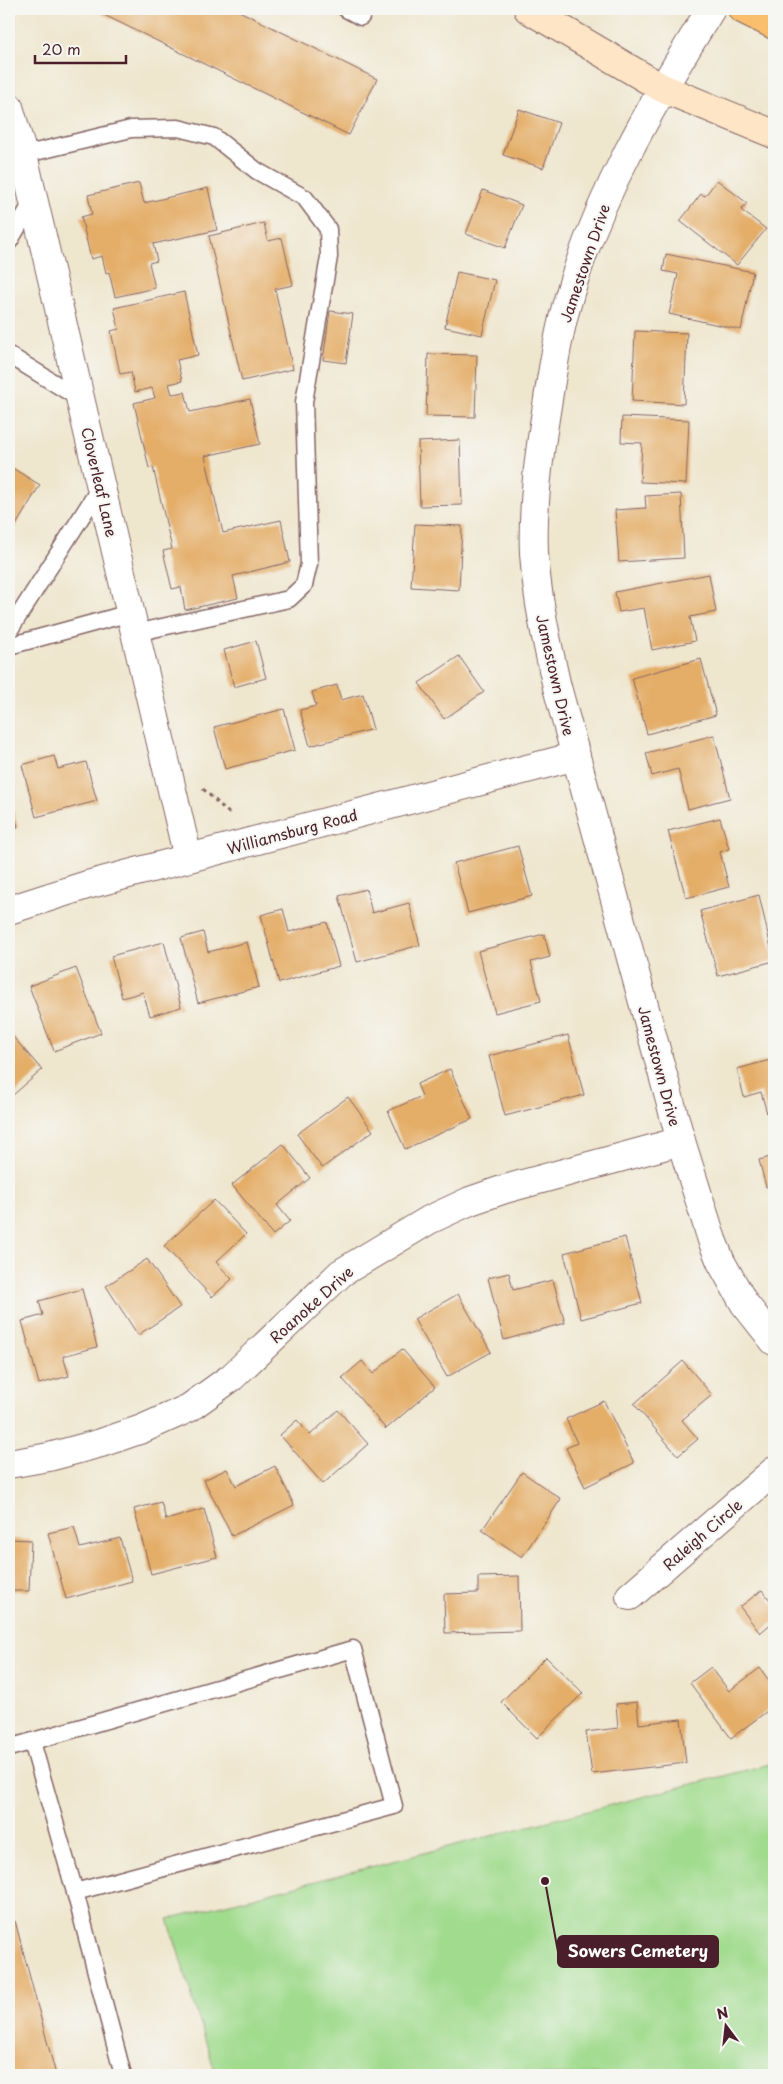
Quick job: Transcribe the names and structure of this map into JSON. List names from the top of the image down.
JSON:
{
  "streets": {
    "street": [
      "Jamestown Drive",
      "Cloverleaf Lane",
      "Williamsburg Road",
      "Roanoke Drive",
      "Raleigh Circle"
    ]
  },
  "crossings": [
    ["Jamestown Drive", "Williamsburg Road"],
    ["Jamestown Drive", "Roanoke Drive"],
    ["Cloverleaf Lane", "Williamsburg Road"]
  ],
  "places": ["Sowers Cemetery"],
  "scale_bar": "20 m",
  "north": "top"
}
